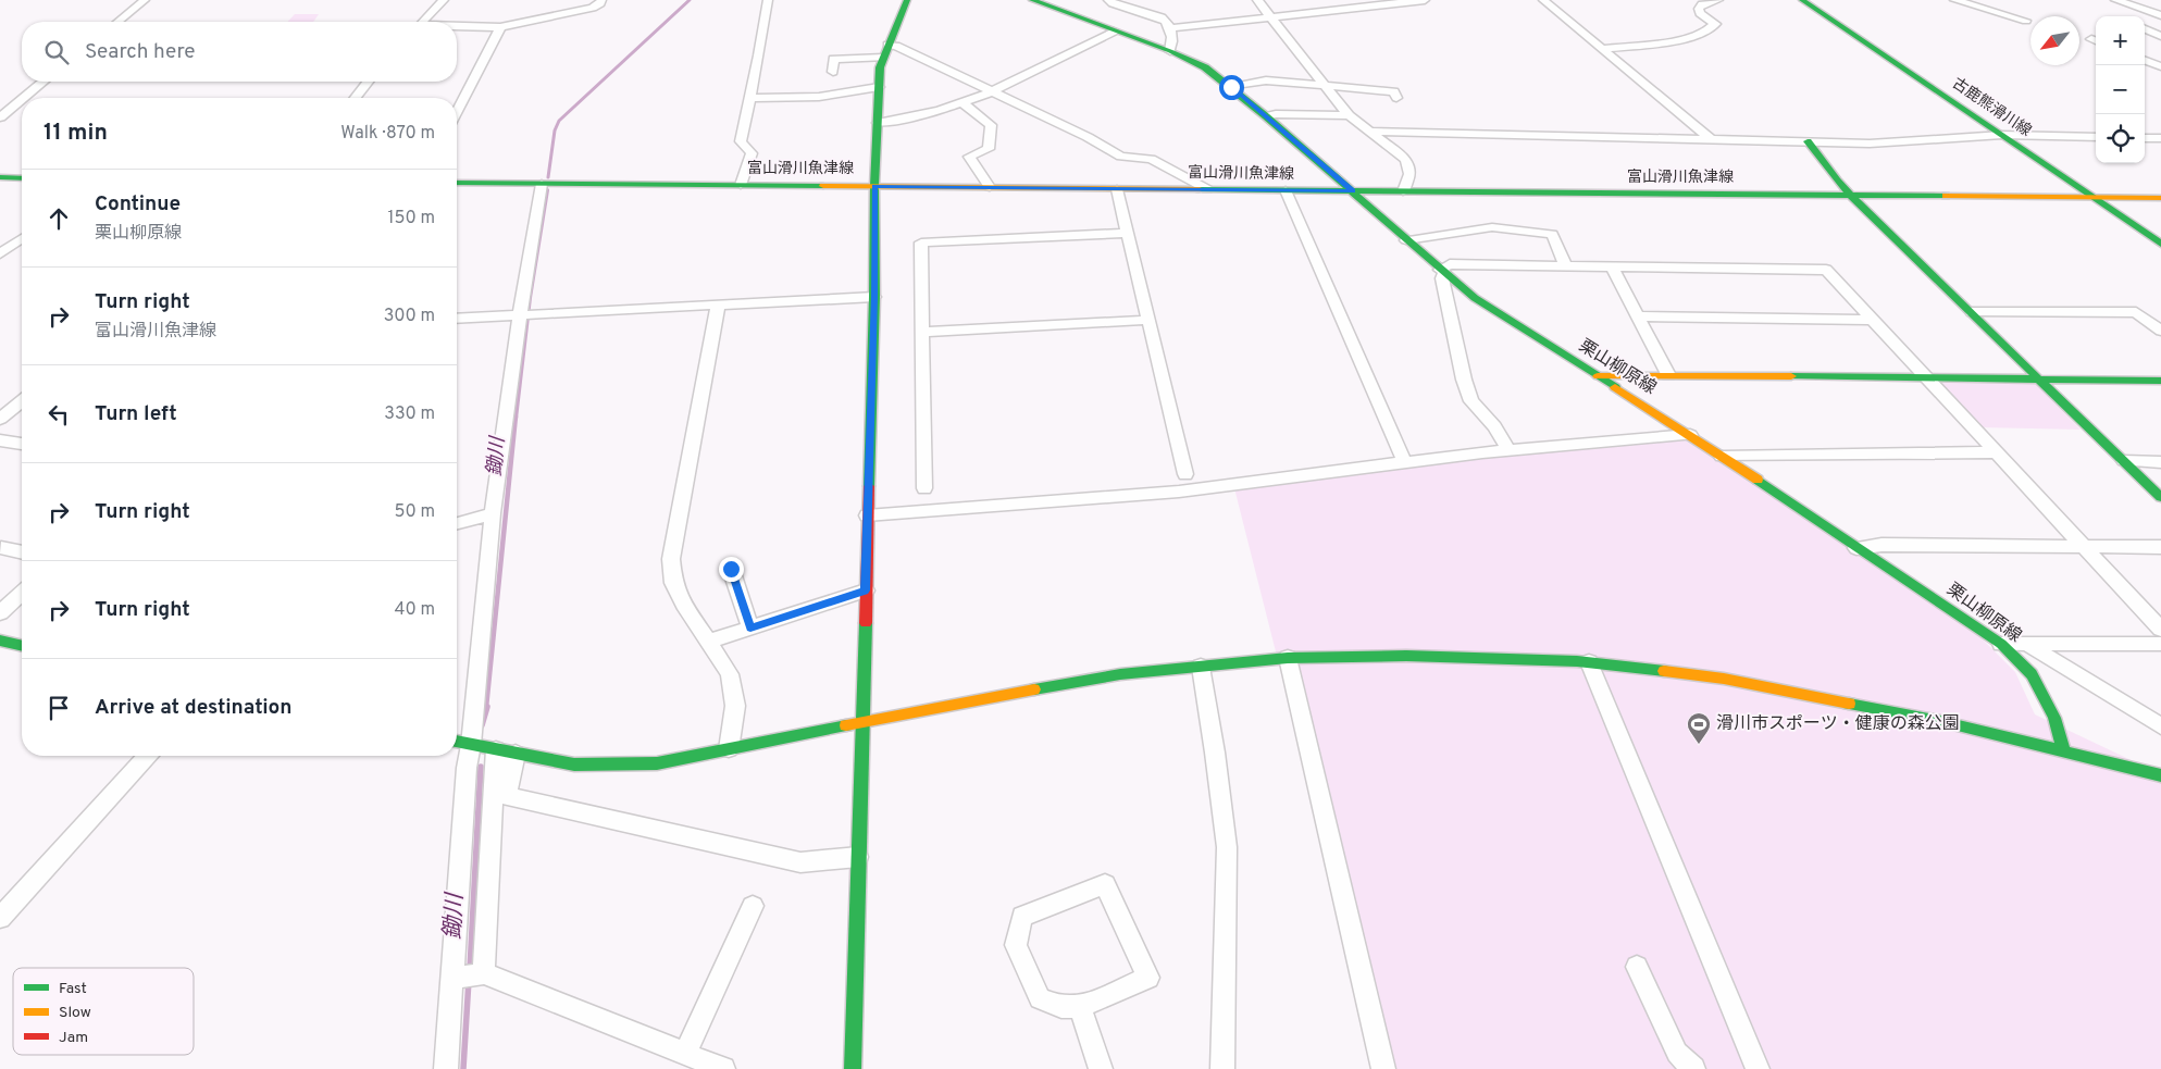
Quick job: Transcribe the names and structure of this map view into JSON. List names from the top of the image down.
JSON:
{
  "streets": {
    "main road": ["古鹿熊滑川線", "富山滑川魚津線", "栗山柳原線"]
  },
  "crossings": [
    ["古鹿熊滑川線", "富山滑川魚津線"],
    ["富山滑川魚津線", "栗山柳原線"]
  ],
  "water": ["鋤川"],
  "places": {
    "sports": ["滑川市スポーツ・健康の森公園"]
  },
  "legend": ["Fast", "Slow", "Jam"],
  "north": "bottom left",
  "page": {
    "map_buttons": ["+", "−"],
    "search": "Search here",
    "heading": ["11 min", "Walk · 870 m"],
    "list": [
      ["Continue", "栗山柳原線", "150 m"],
      ["Turn right", "富山滑川魚津線", "300 m"],
      ["Turn left", "330 m"],
      ["Turn right", "50 m"],
      ["Turn right", "40 m"],
      "Arrive at destination"
    ]
  }
}
